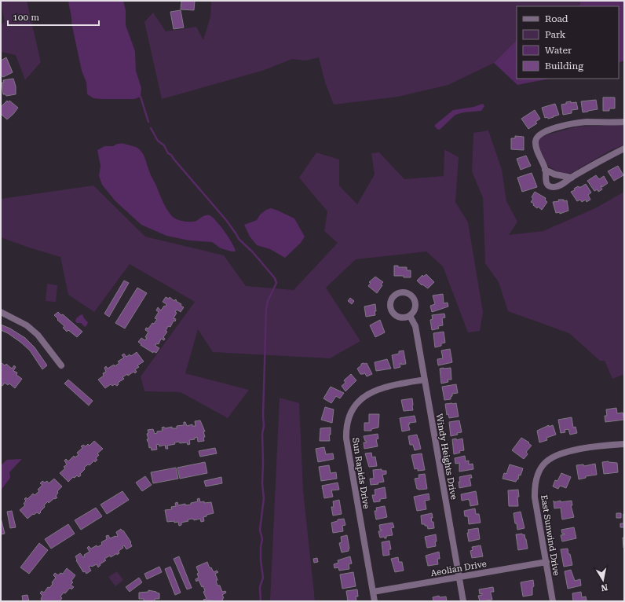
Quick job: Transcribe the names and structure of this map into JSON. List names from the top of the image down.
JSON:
{
  "streets": {
    "street": [
      "Windy Heights Drive",
      "Sun Rapids Drive",
      "East Sunwind Drive",
      "Aeolian Drive"
    ]
  },
  "crossings": [
    ["Windy Heights Drive", "Sun Rapids Drive"],
    ["Windy Heights Drive", "Aeolian Drive"],
    ["Sun Rapids Drive", "Aeolian Drive"],
    ["East Sunwind Drive", "Aeolian Drive"]
  ],
  "legend": [
    "Road",
    "Park",
    "Water",
    "Building"
  ],
  "scale_bar": "100 m",
  "north": "bottom"
}
